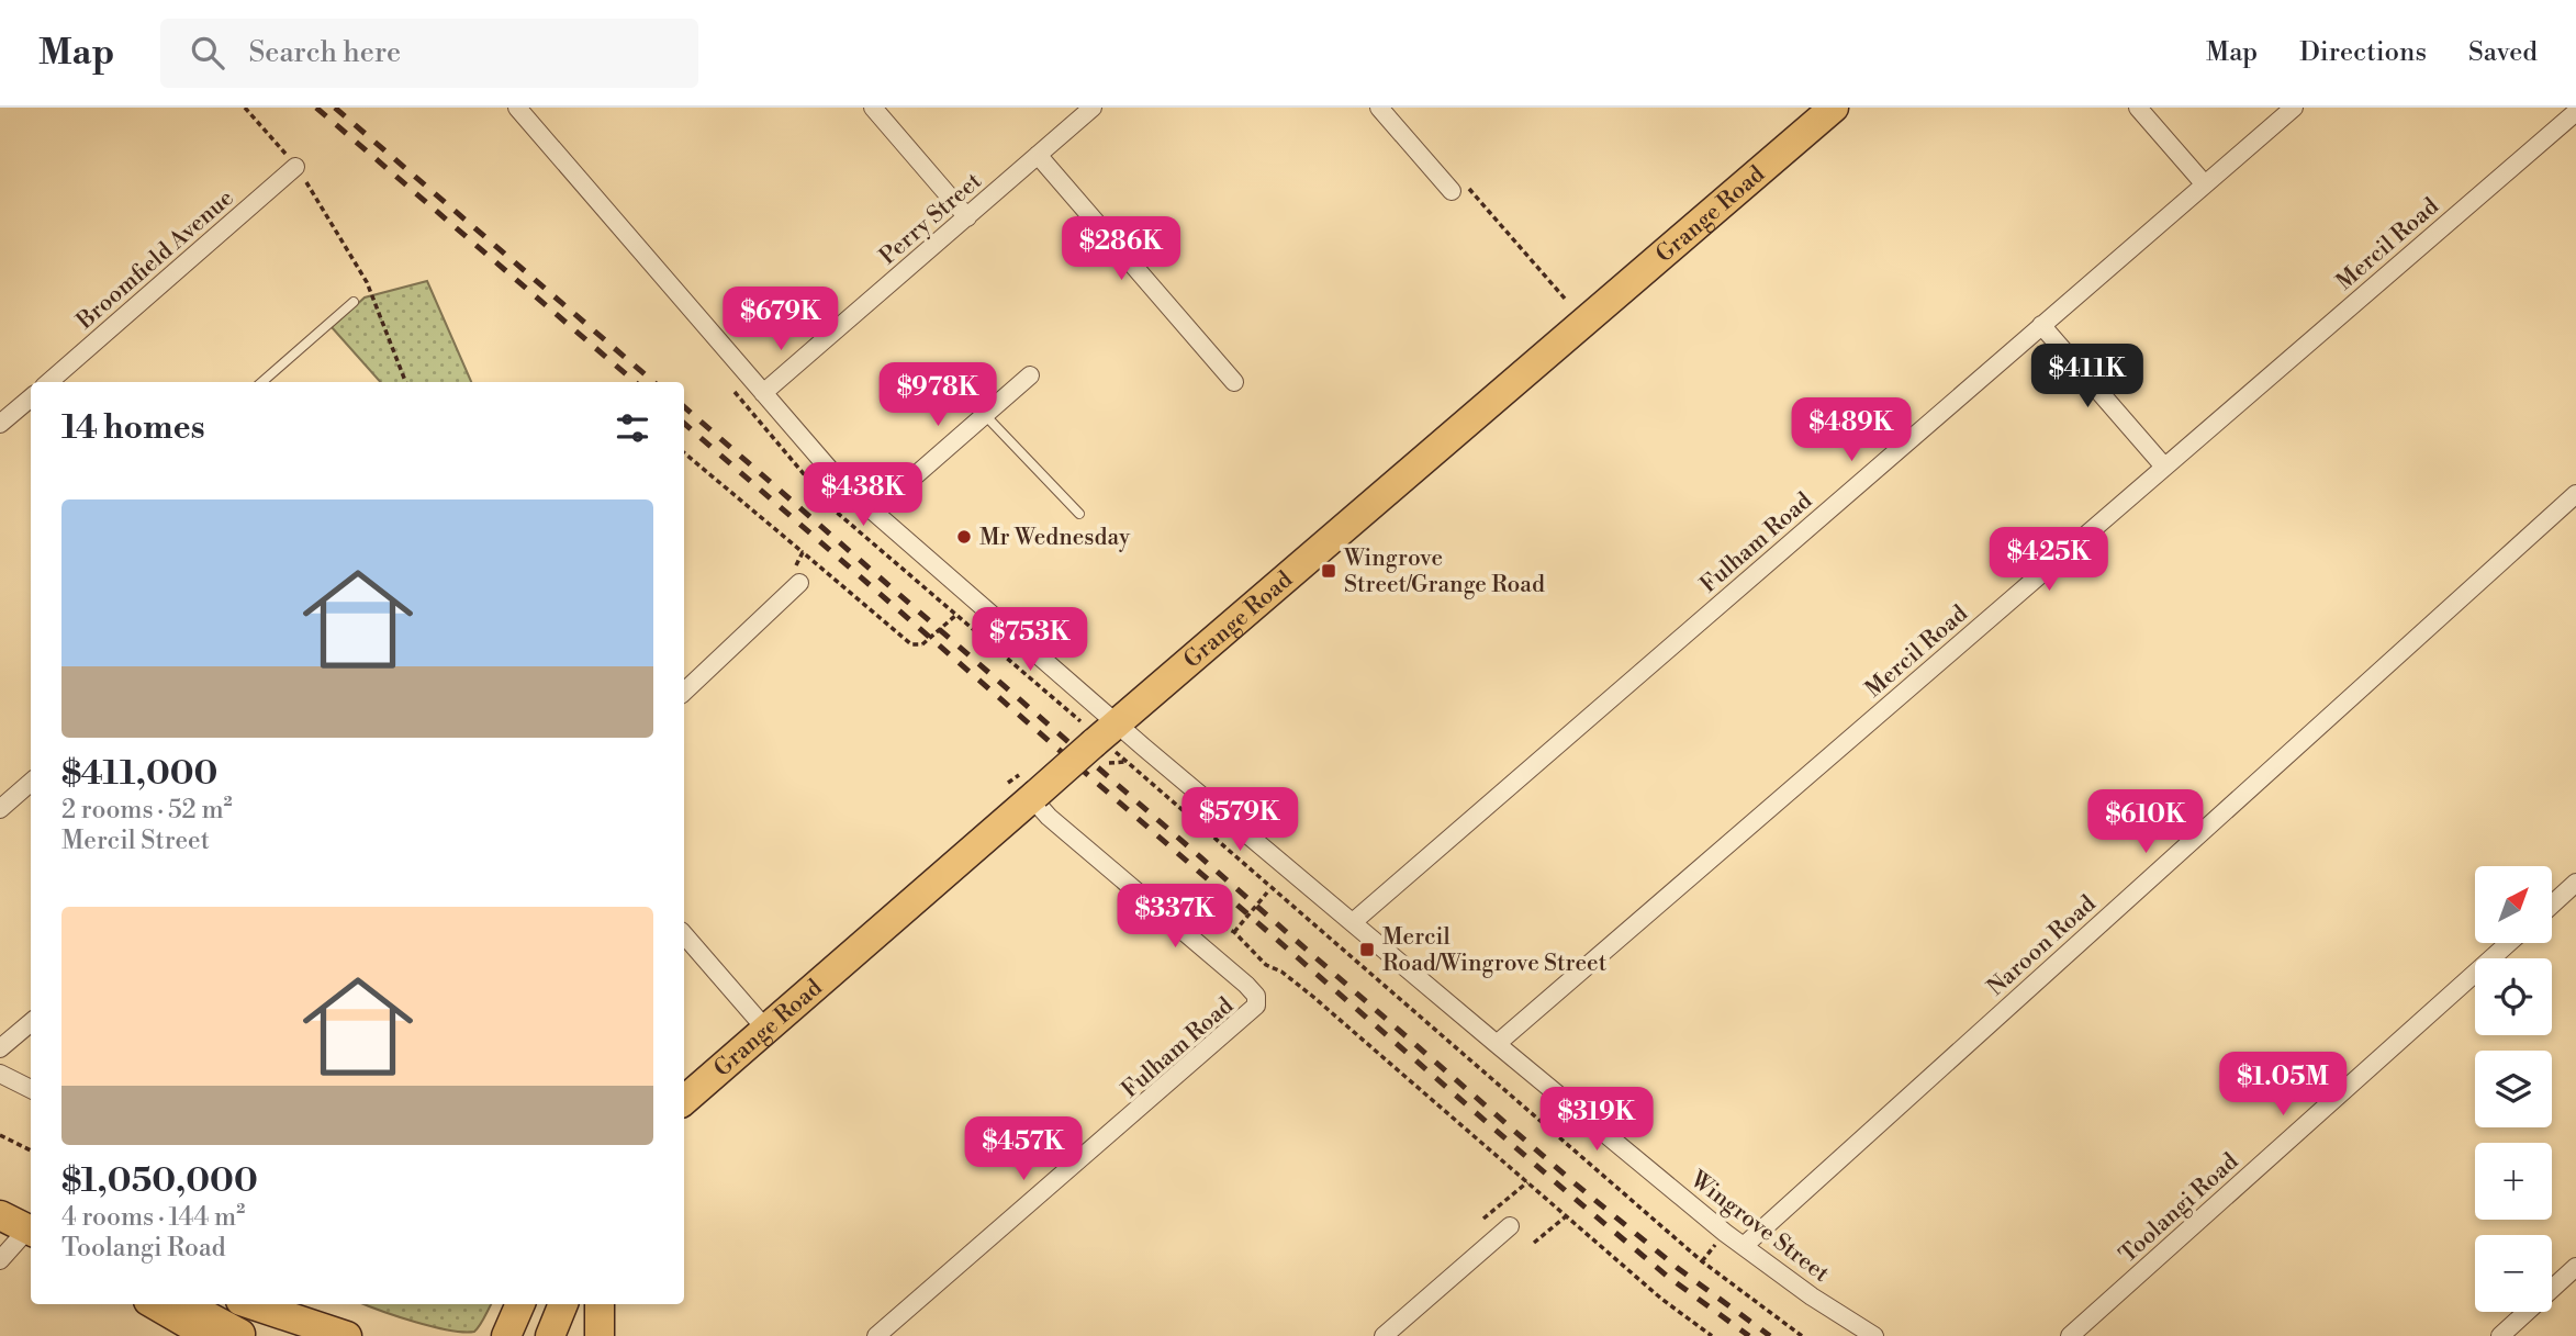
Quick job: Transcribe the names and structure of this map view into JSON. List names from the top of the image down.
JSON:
{
  "streets": {
    "main road": ["Grange Road"],
    "street": [
      "Perry Street",
      "Mercil Road",
      "Broomfield Avenue",
      "Fulham Road",
      "Naroon Road",
      "Toolangi Road",
      "Wingrove Street"
    ]
  },
  "crossings": [
    ["Grange Road", "Fulham Road"],
    ["Grange Road", "Wingrove Street"],
    ["Perry Street", "Wingrove Street"],
    ["Mercil Road", "Wingrove Street"],
    ["Fulham Road", "Wingrove Street"],
    ["Naroon Road", "Wingrove Street"]
  ],
  "places": {
    "other": ["Mr Wednesday"],
    "transit": ["Wingrove Street/Grange Road", "Mercil Road/Wingrove Street"]
  },
  "north": "top right",
  "page": {
    "header": "Map",
    "search": "Search here",
    "nav": ["Map", "Directions", "Saved"],
    "price": [
      "$286K",
      "$679K",
      "$411K",
      "$978K",
      "$489K",
      "$438K",
      "$425K",
      "$753K",
      "$579K",
      "$610K",
      "$337K",
      "$1.05M",
      "$319K",
      "$457K"
    ],
    "heading": "14 homes",
    "list": [
      {
        "name": "$411,000",
        "note": "2 rooms · 52 m² · Mercil Street"
      },
      {
        "name": "$1,050,000",
        "note": "4 rooms · 144 m² · Toolangi Road"
      }
    ],
    "map_buttons": ["+", "−"]
  }
}
